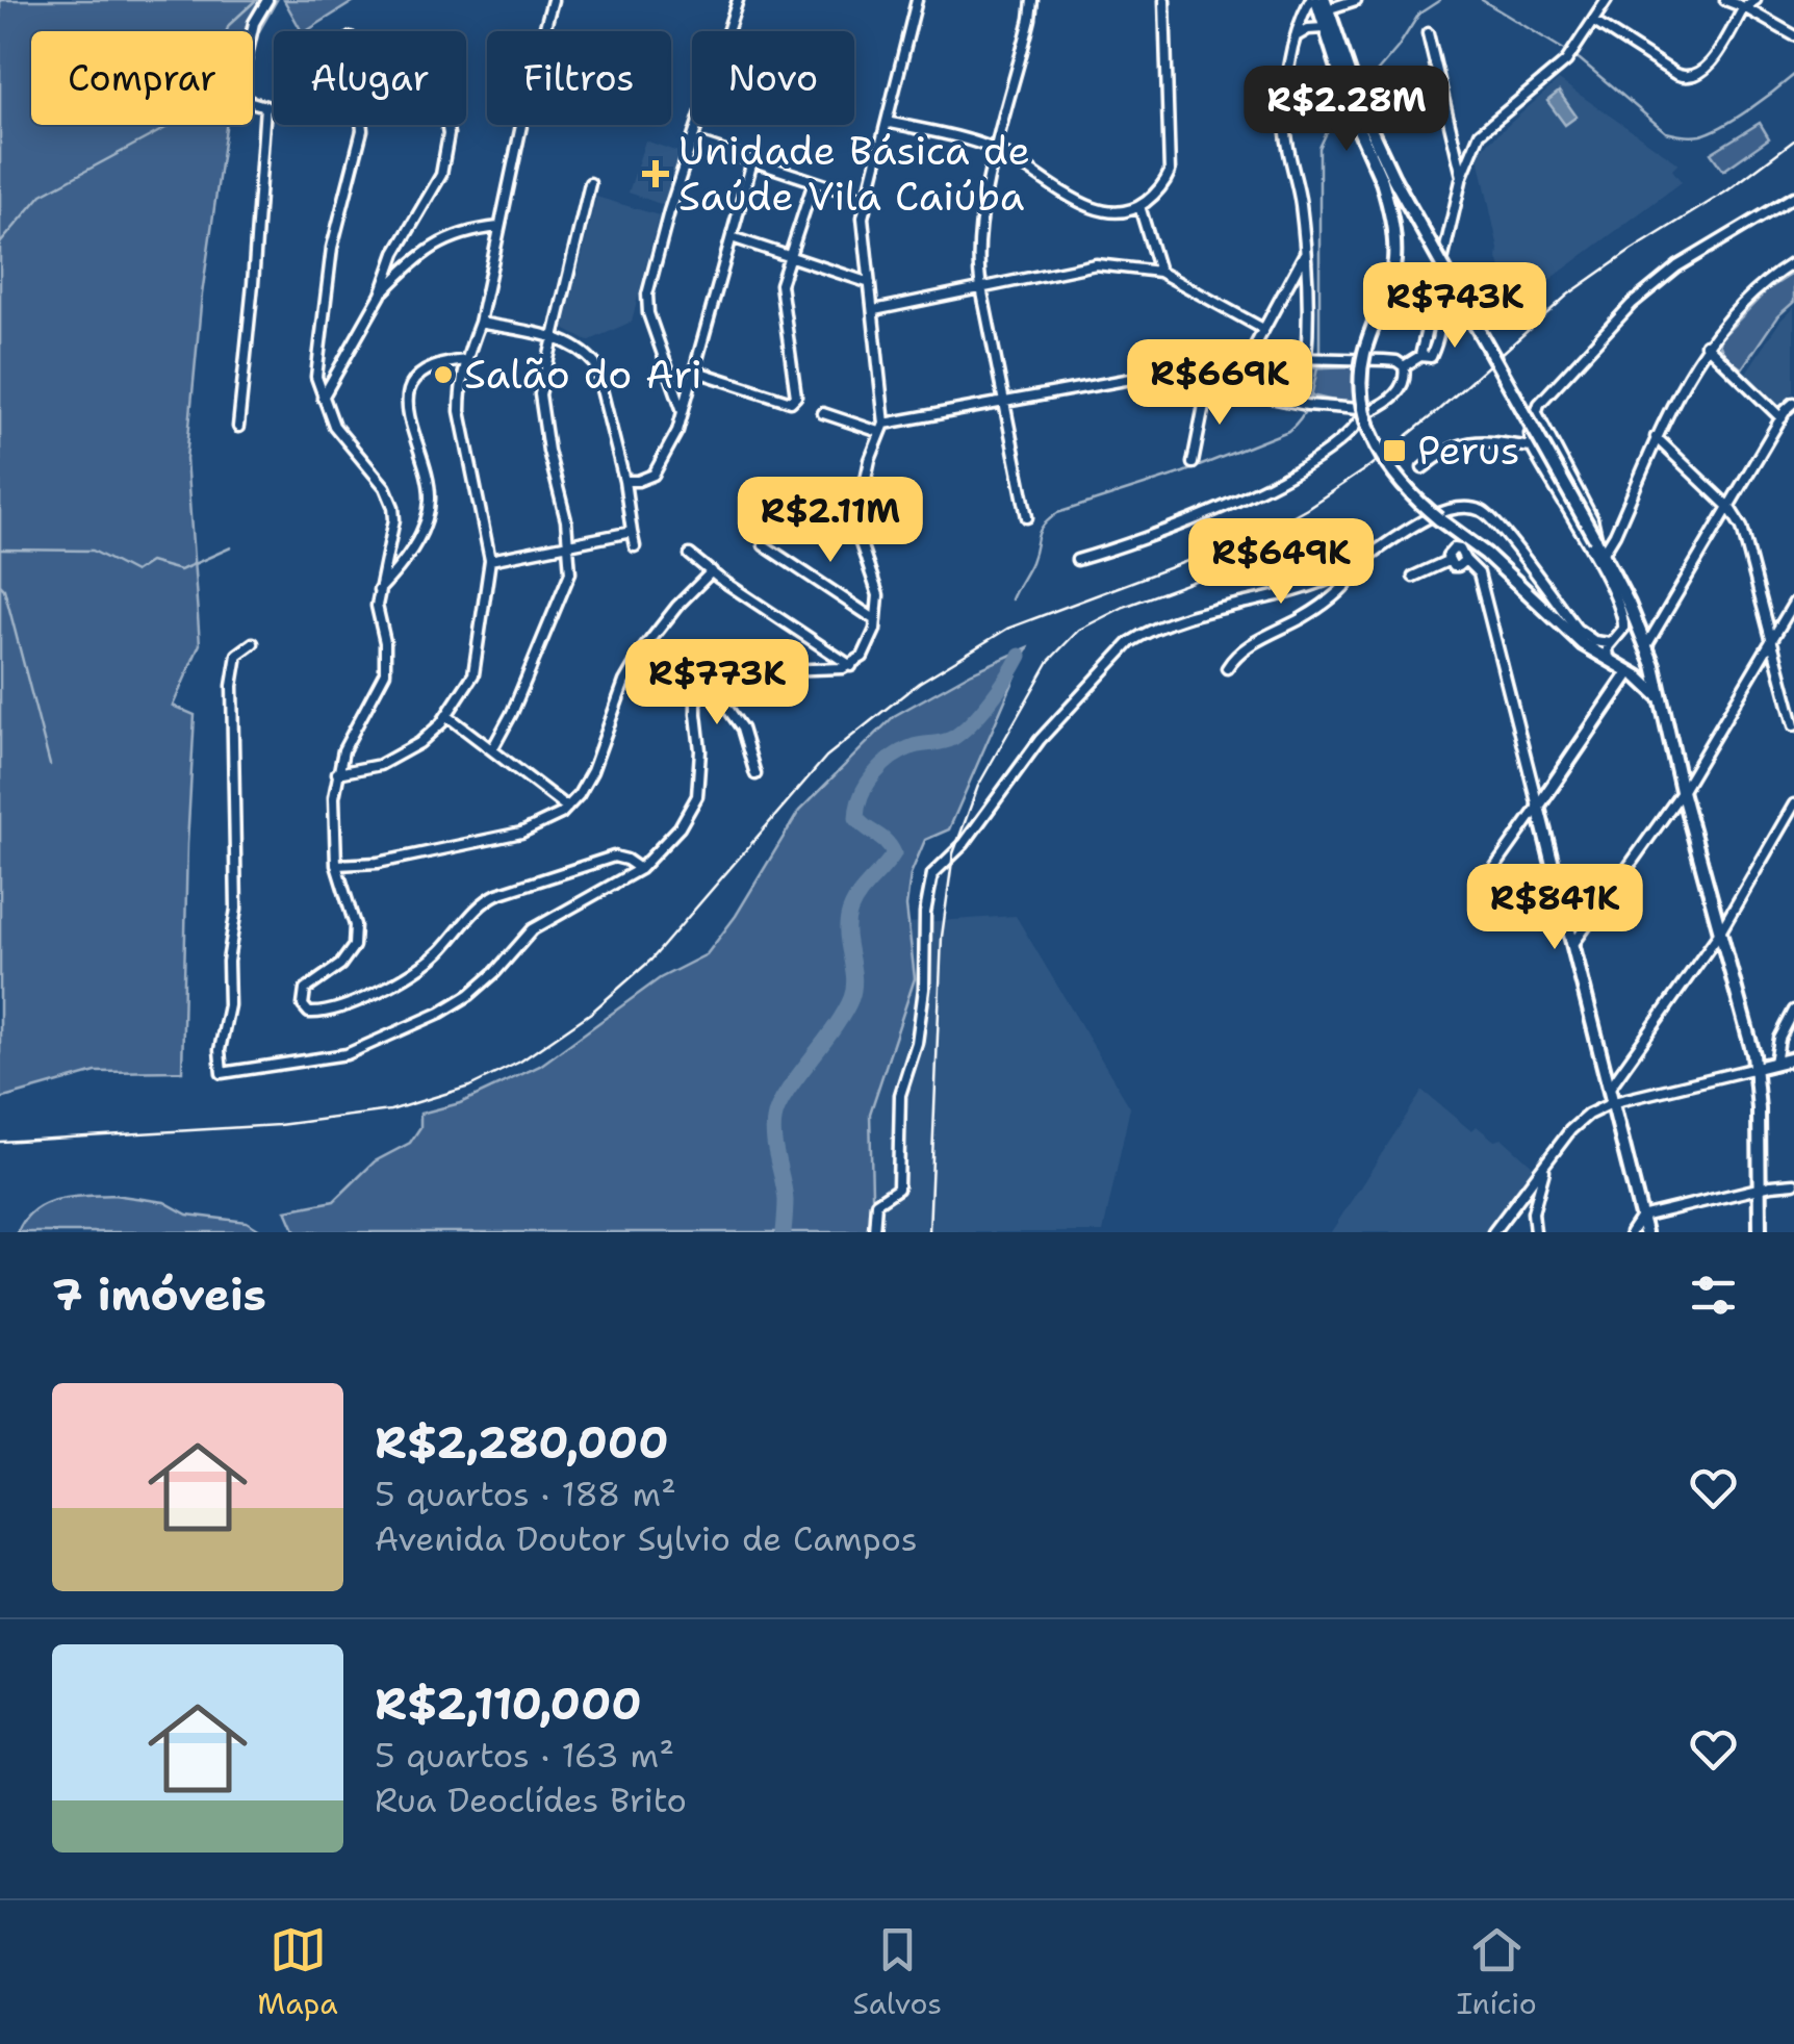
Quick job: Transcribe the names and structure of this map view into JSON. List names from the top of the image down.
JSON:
{
  "places": {
    "health": ["Unidade Básica de Saúde Vila Caiúba"],
    "other": ["Salão do Ari"],
    "transit": ["Perus"]
  },
  "page": {
    "chip": [
      "Comprar",
      "Alugar",
      "Filtros",
      "Novo"
    ],
    "price": [
      "R$2.28M",
      "R$743K",
      "R$669K",
      "R$2.11M",
      "R$649K",
      "R$773K",
      "R$841K"
    ],
    "heading": "7 imóveis",
    "list": [
      {
        "name": "R$2,280,000",
        "note": "5 quartos · 188 m² · Avenida Doutor Sylvio de Campos"
      },
      {
        "name": "R$2,110,000",
        "note": "5 quartos · 163 m² · Rua Deoclídes Brito"
      }
    ],
    "tabs": ["Mapa", "Salvos", "Início"]
  }
}
